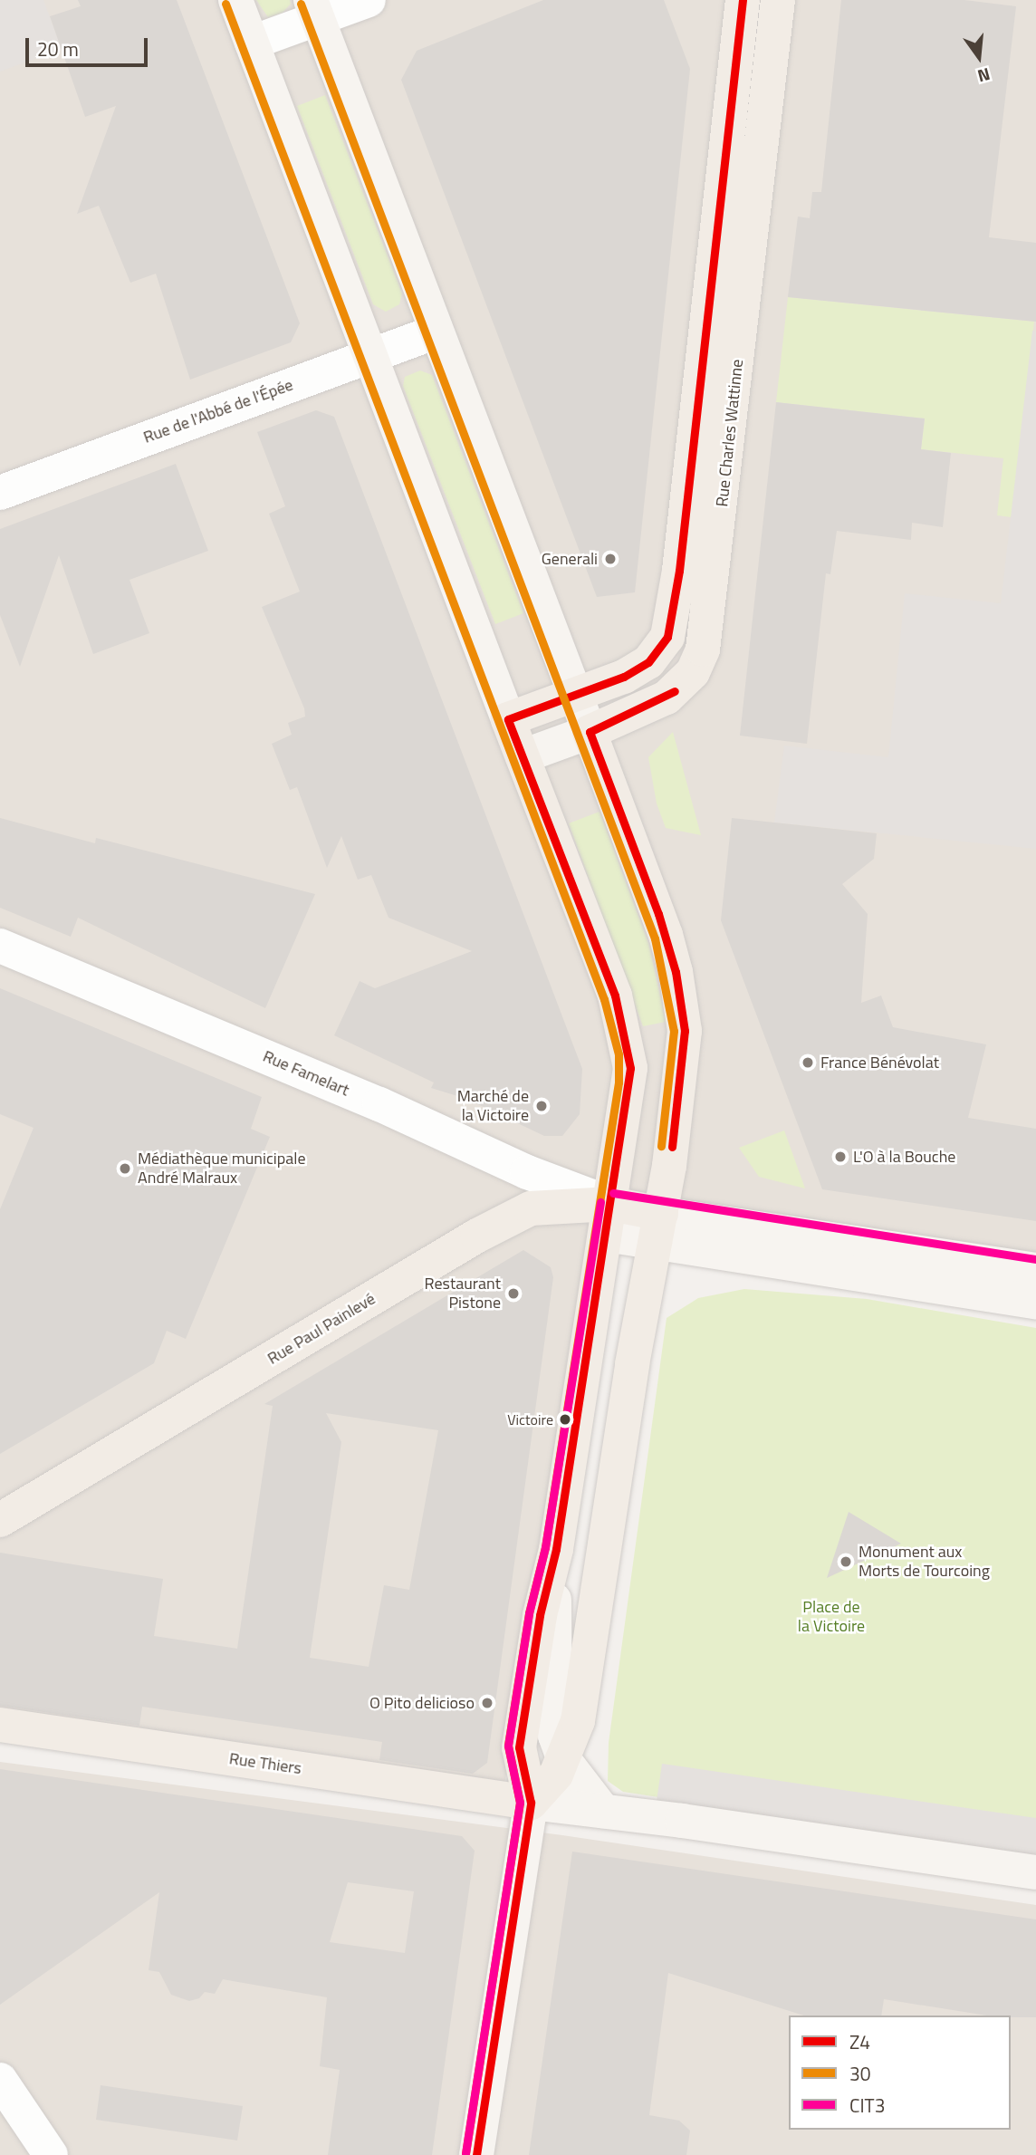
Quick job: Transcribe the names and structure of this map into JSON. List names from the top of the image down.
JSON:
{
  "streets": {
    "main road": ["Rue Charles Wattinne", "Rue Paul Painlevé", "Rue Thiers"],
    "street": ["Rue de l'Abbé de l'Épée", "Rue Famelart"]
  },
  "crossings": [
    ["Rue Famelart", "Rue Paul Painlevé"]
  ],
  "parks": ["Place de la Victoire"],
  "places": [
    "Generali",
    "France Bénévolat",
    "Marché de la Victoire",
    "L'O à la Bouche",
    "Médiathèque municipale André Malraux",
    "Restaurant Pistone",
    "Victoire",
    "Monument aux Morts de Tourcoing",
    "O Pito delicioso"
  ],
  "lines": ["transit line Z4", "transit line 30", "transit line CIT3"],
  "legend": ["Z4", "30", "CIT3"],
  "scale_bar": "20 m",
  "north": "bottom"
}
